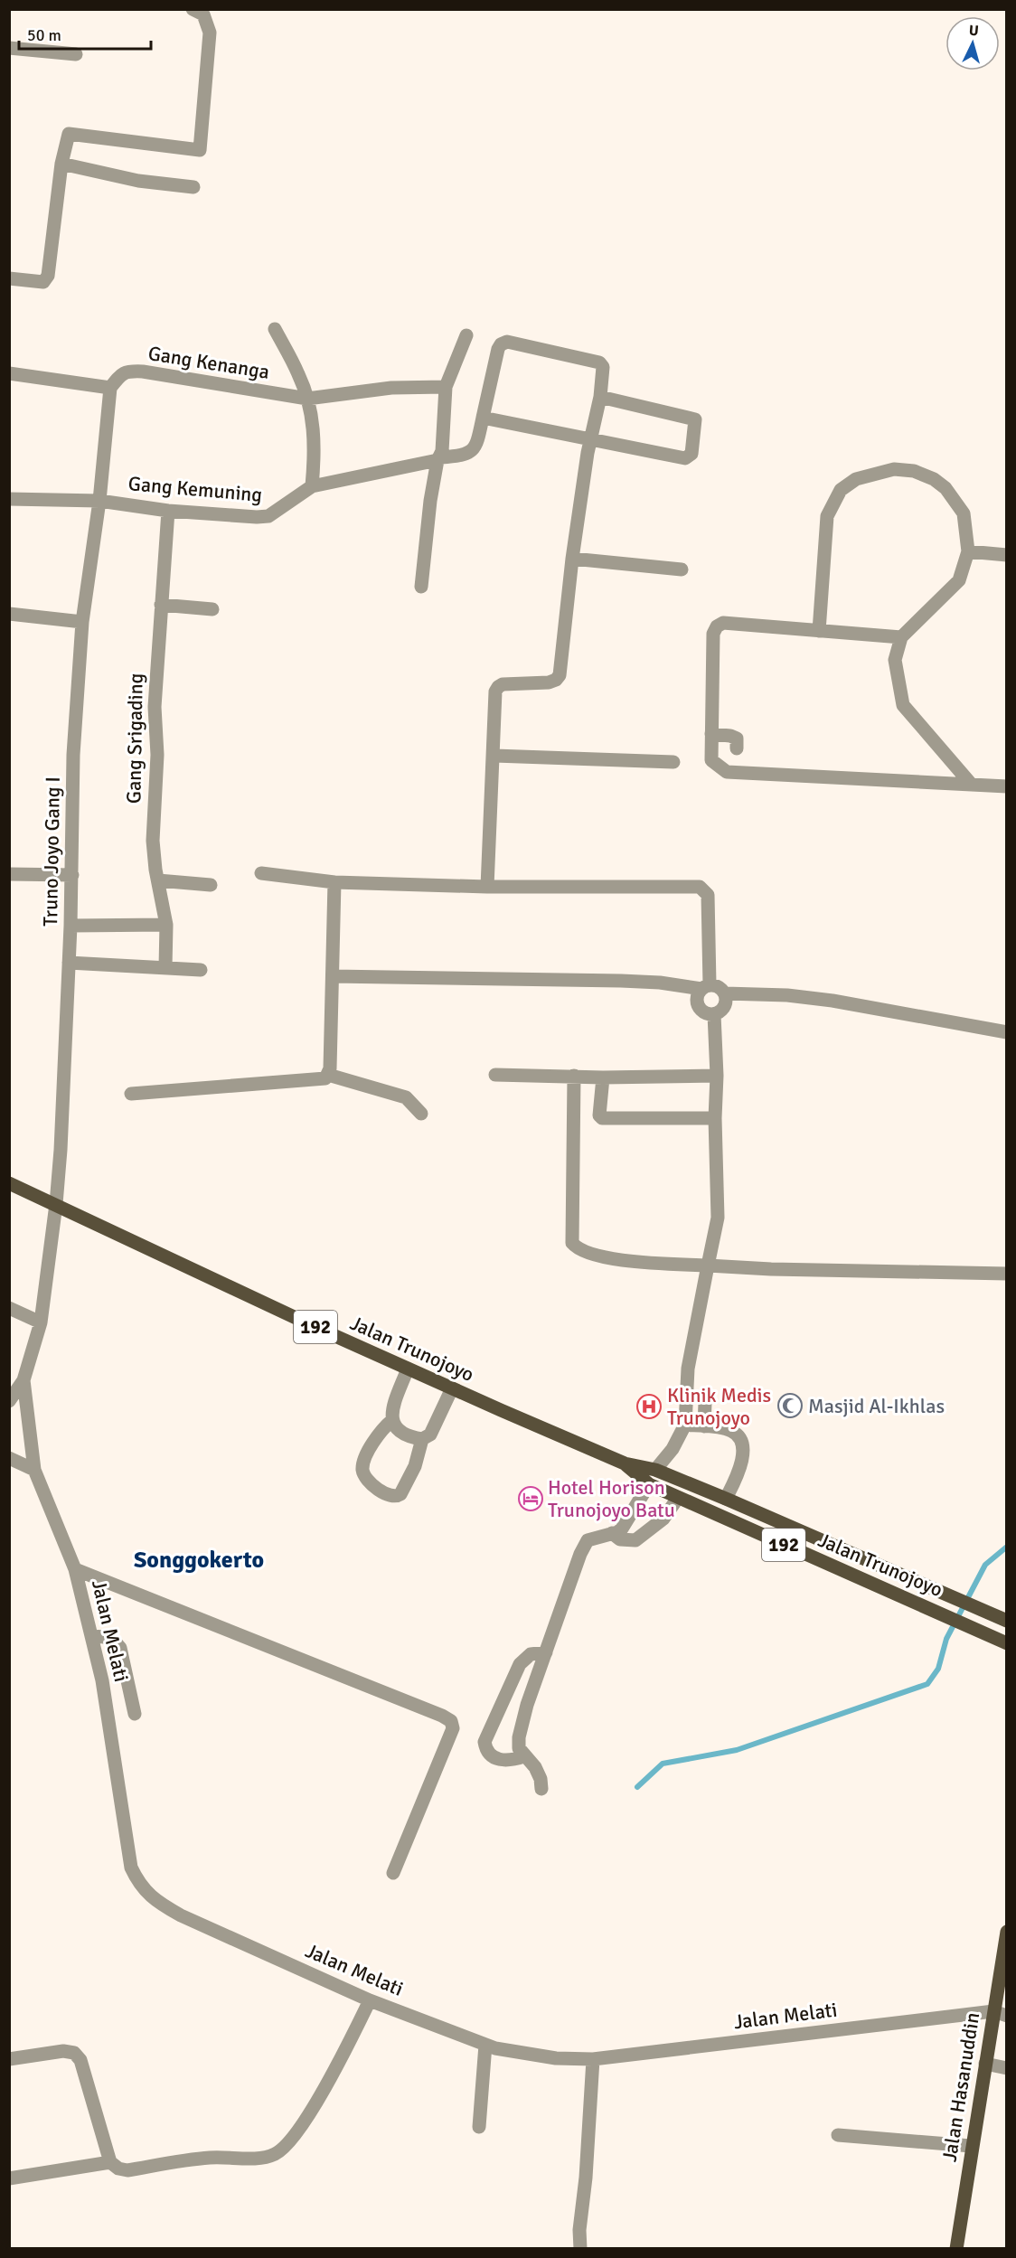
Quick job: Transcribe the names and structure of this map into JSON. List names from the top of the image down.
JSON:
{
  "streets": {
    "main road": ["192", "Jalan Trunojoyo", "Jalan Hasanuddin"],
    "street": [
      "Gang Kenanga",
      "Gang Kemuning",
      "Gang Srigading",
      "Truno Joyo Gang I",
      "Jalan Melati"
    ]
  },
  "crossings": [
    ["Gang Kenanga", "Truno Joyo Gang I"],
    ["Gang Kemuning", "Gang Srigading"],
    ["Gang Kemuning", "Truno Joyo Gang I"],
    ["Truno Joyo Gang I", "Jalan Trunojoyo"],
    ["Truno Joyo Gang I", "Jalan Melati"],
    ["Jalan Melati", "Jalan Hasanuddin"]
  ],
  "districts": ["Songgokerto"],
  "places": {
    "mosque": ["Masjid Al-Ikhlas"],
    "hospital": ["Klinik Medis Trunojoyo"],
    "hotel": ["Hotel Horison Trunojoyo Batu"]
  },
  "scale_bar": "50 m",
  "north": "top"
}
